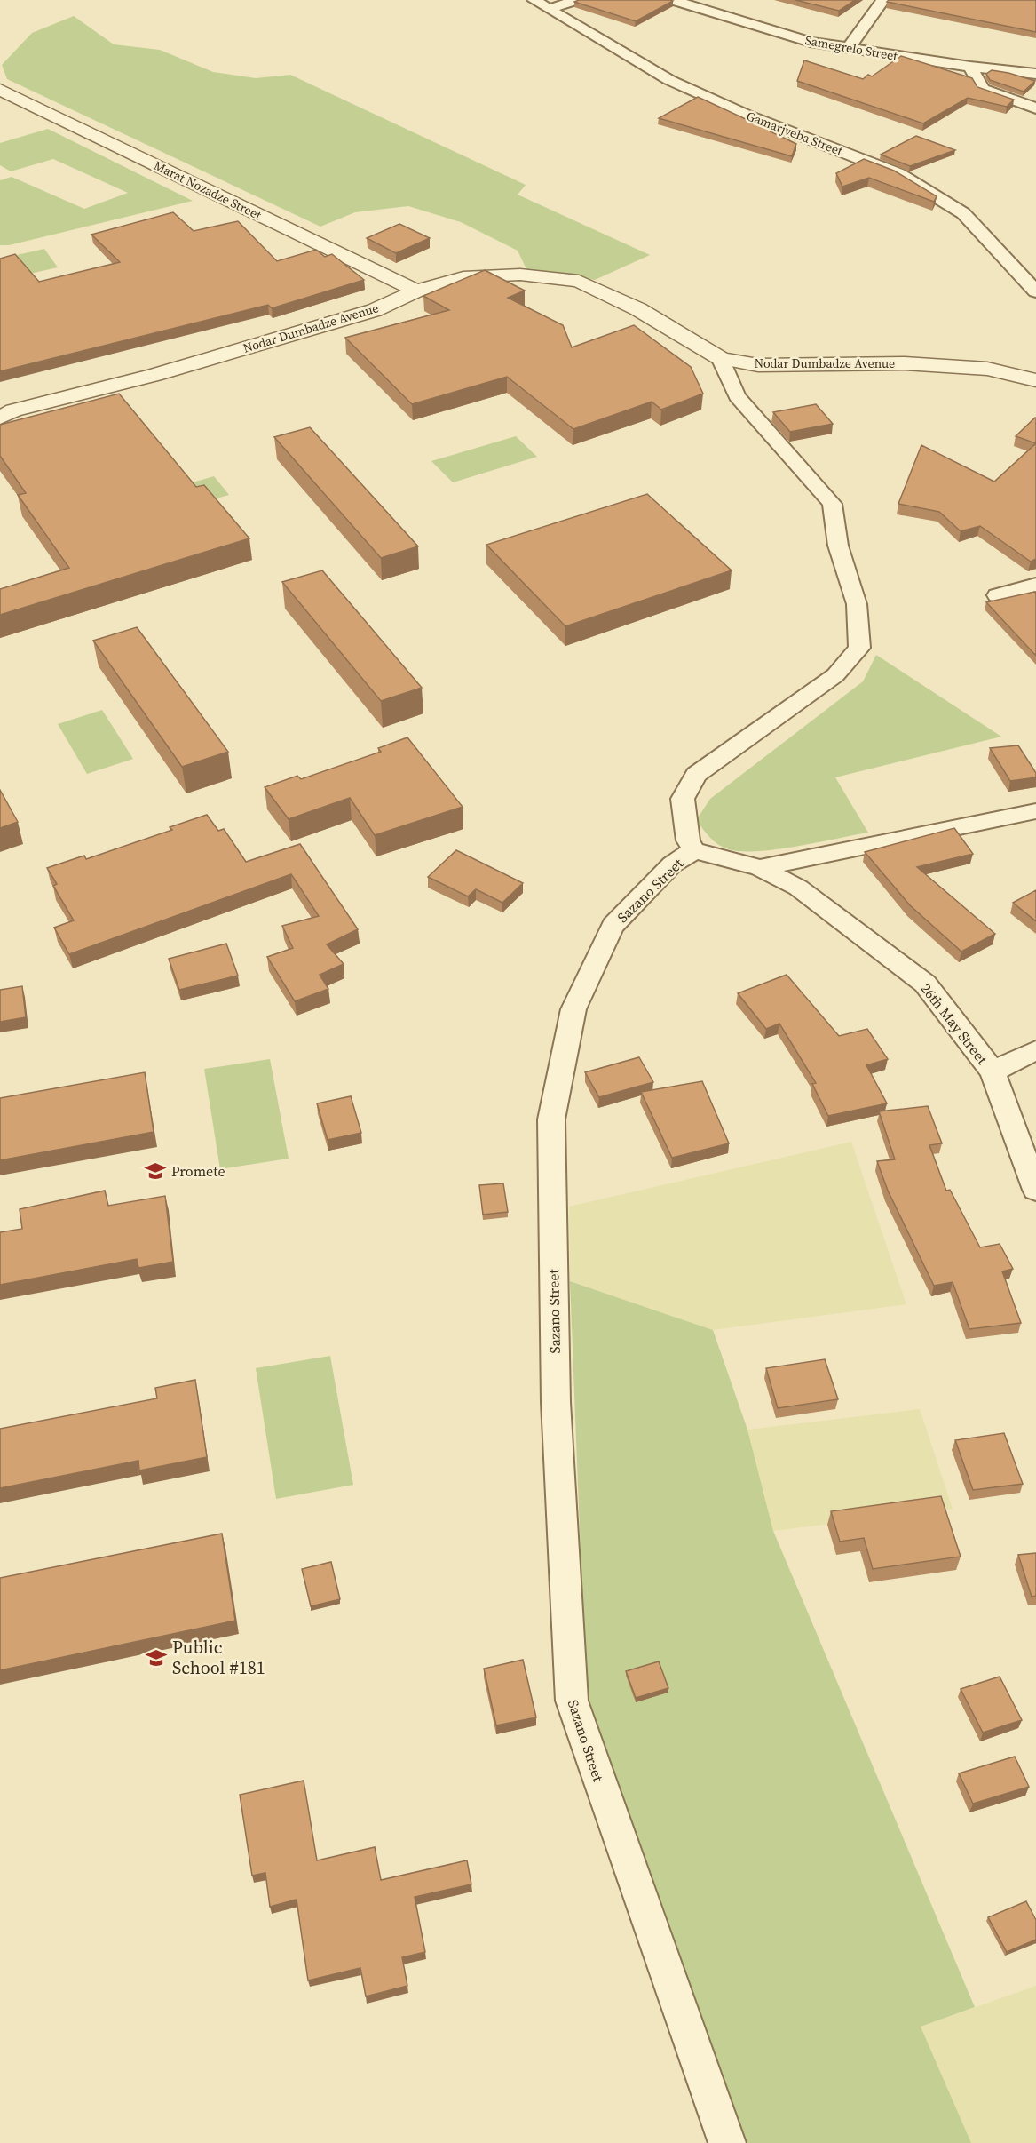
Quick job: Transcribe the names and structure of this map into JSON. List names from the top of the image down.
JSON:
{
  "streets": {
    "street": [
      "Samegrelo Street",
      "Gamarjveba Street",
      "Marat Nozadze Street",
      "Nodar Dumbadze Avenue",
      "Sazano Street",
      "26th May Street"
    ]
  },
  "crossings": [
    ["Marat Nozadze Street", "Nodar Dumbadze Avenue"],
    ["Sazano Street", "26th May Street"]
  ],
  "places": {
    "school or university": ["Promete", "Public School #181"]
  }
}
